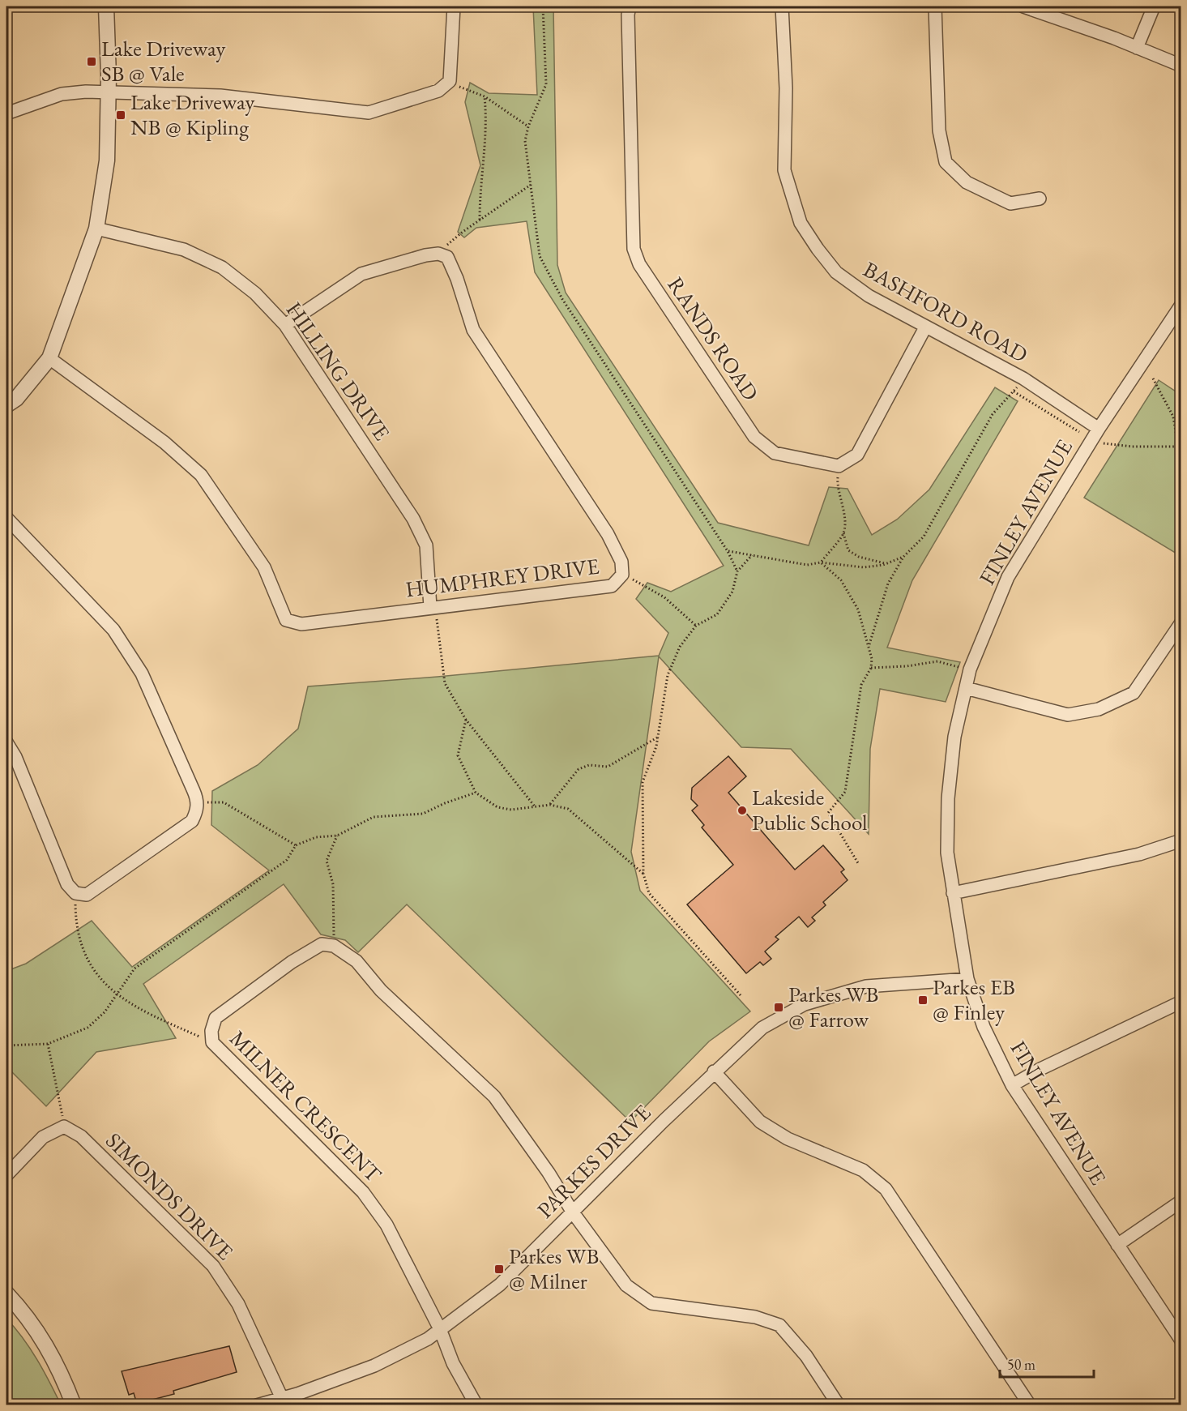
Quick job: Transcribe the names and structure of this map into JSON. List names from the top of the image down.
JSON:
{
  "streets": {
    "street": [
      "BASHFORD ROAD",
      "RANDS ROAD",
      "HILLING DRIVE",
      "FINLEY AVENUE",
      "HUMPHREY DRIVE",
      "MILNER CRESCENT",
      "PARKES DRIVE",
      "SIMONDS DRIVE"
    ]
  },
  "crossings": [
    ["BASHFORD ROAD", "FINLEY AVENUE"],
    ["HILLING DRIVE", "HUMPHREY DRIVE"],
    ["FINLEY AVENUE", "PARKES DRIVE"],
    ["MILNER CRESCENT", "PARKES DRIVE"],
    ["PARKES DRIVE", "SIMONDS DRIVE"]
  ],
  "places": {
    "transit": [
      "Lake Driveway SB @ Vale",
      "Lake Driveway NB @ Kipling",
      "Parkes EB @ Finley",
      "Parkes WB @ Farrow",
      "Parkes WB @ Milner"
    ],
    "other": ["Lakeside Public School"]
  },
  "scale_bar": "50 m"
}
